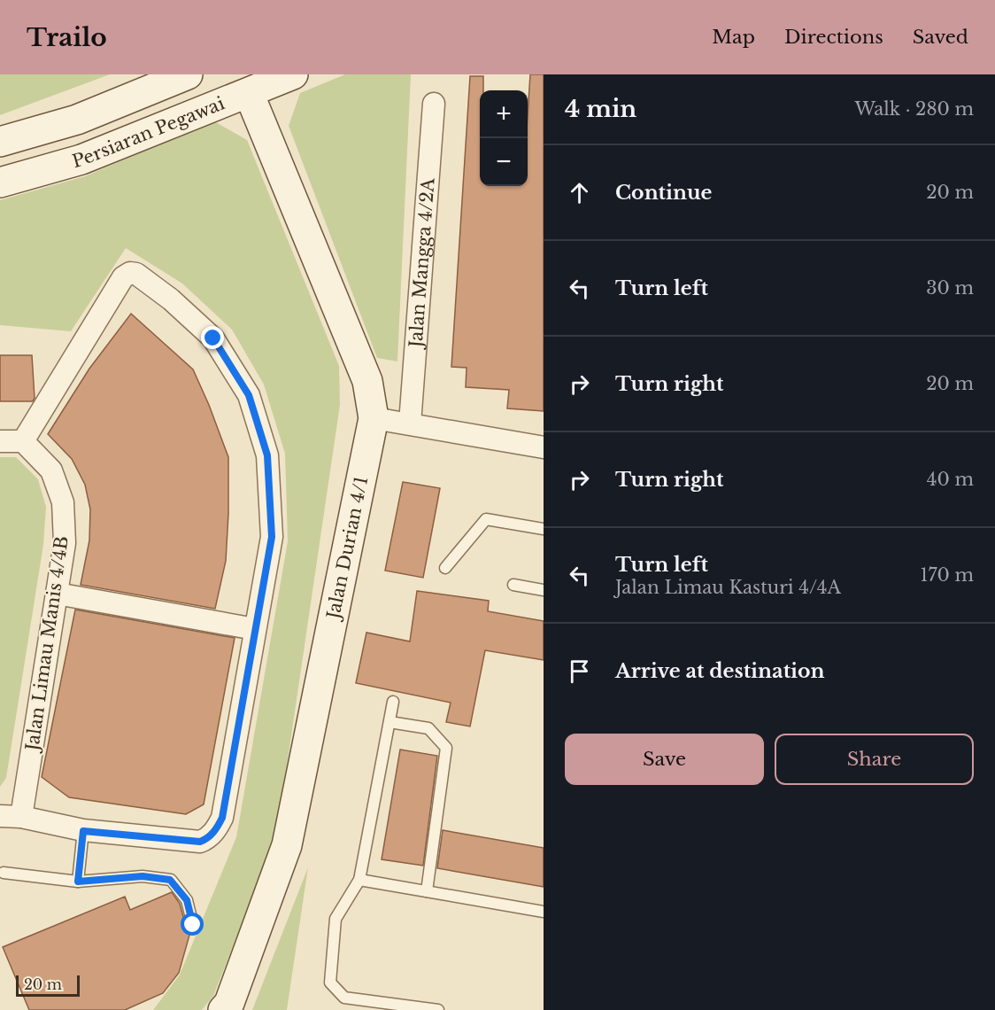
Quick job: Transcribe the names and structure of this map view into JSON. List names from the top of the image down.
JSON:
{
  "streets": {
    "street": [
      "Persiaran Pegawai",
      "Jalan Mangga 4/2A",
      "Jalan Durian 4/1",
      "Jalan Limau Manis 4/4B"
    ]
  },
  "crossings": [
    ["Persiaran Pegawai", "Jalan Durian 4/1"]
  ],
  "scale_bar": "20 m",
  "page": {
    "header": "Trailo",
    "nav": ["Map", "Directions", "Saved"],
    "heading": ["4 min", "Walk · 280 m"],
    "map_buttons": ["+", "−"],
    "list": [
      ["Continue", "20 m"],
      ["Turn left", "30 m"],
      ["Turn right", "20 m"],
      ["Turn right", "40 m"],
      ["Turn left", "Jalan Limau Kasturi 4/4A", "170 m"],
      "Arrive at destination"
    ],
    "buttons": ["Save", "Share"],
    "scale": "20 m"
  }
}
